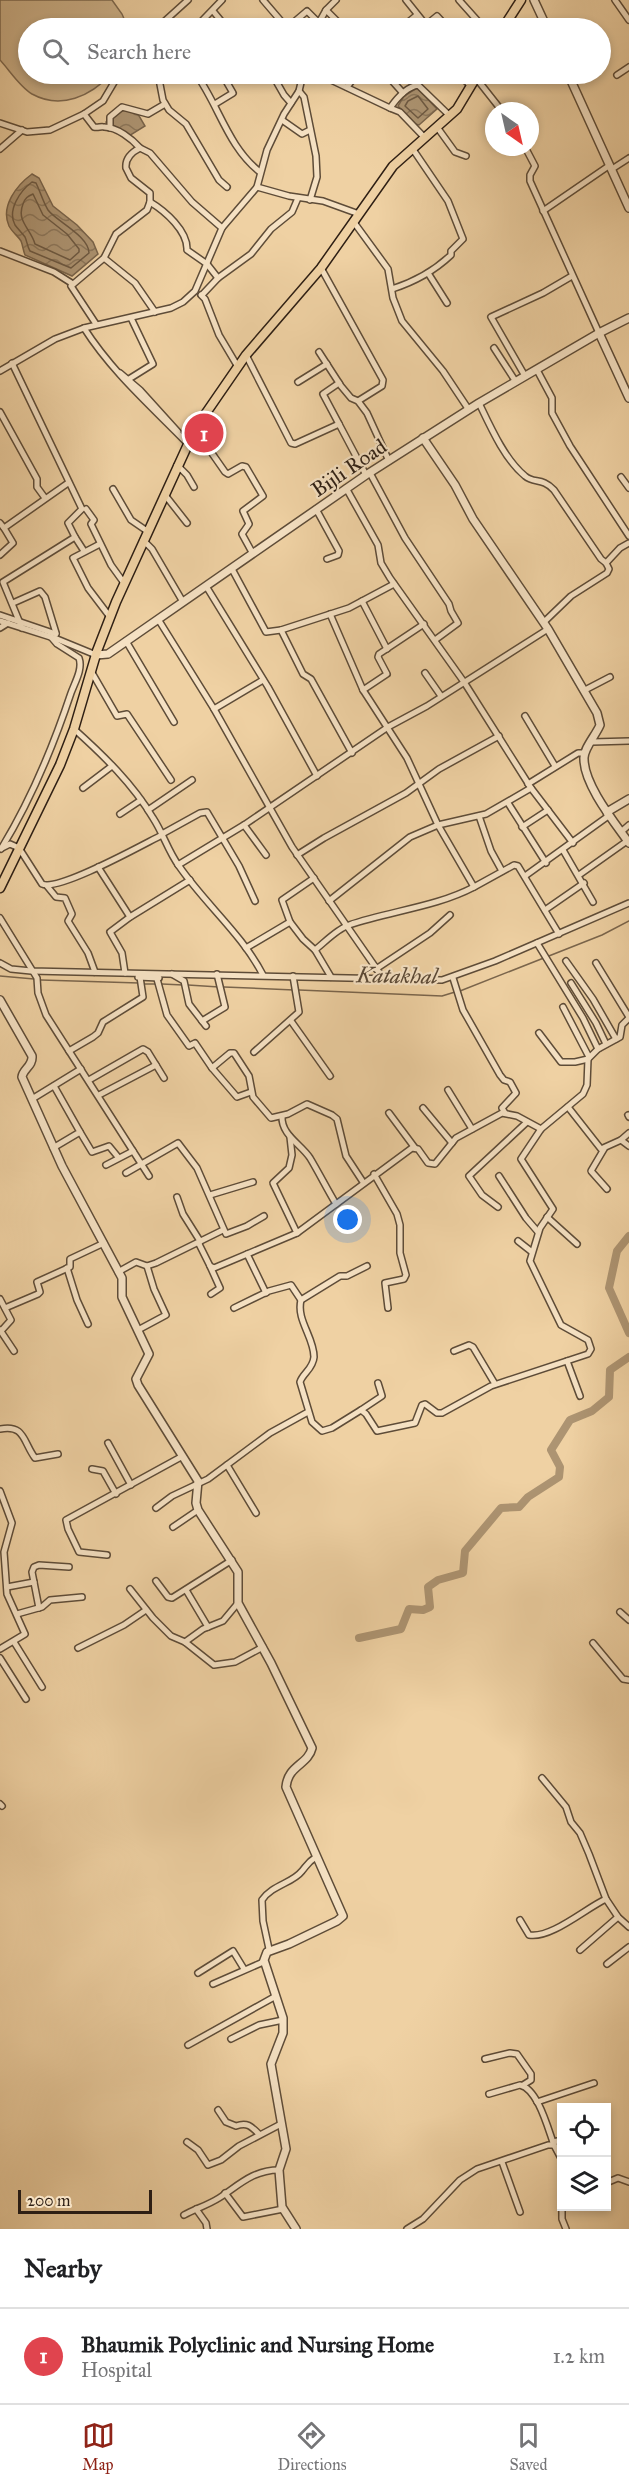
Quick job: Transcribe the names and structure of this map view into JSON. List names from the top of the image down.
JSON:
{
  "streets": {
    "street": ["Bijli Road"]
  },
  "water": ["Katakhal"],
  "scale_bar": "200 m",
  "north": "bottom right",
  "page": {
    "search": "Search here",
    "pins": "1",
    "scale": "200 m",
    "heading": "Nearby",
    "list": [
      {
        "mark": "1",
        "name": "Bhaumik Polyclinic and Nursing Home",
        "note": "Hospital",
        "value": "1.2 km"
      }
    ],
    "nav": ["Map", "Directions", "Saved"]
  }
}
